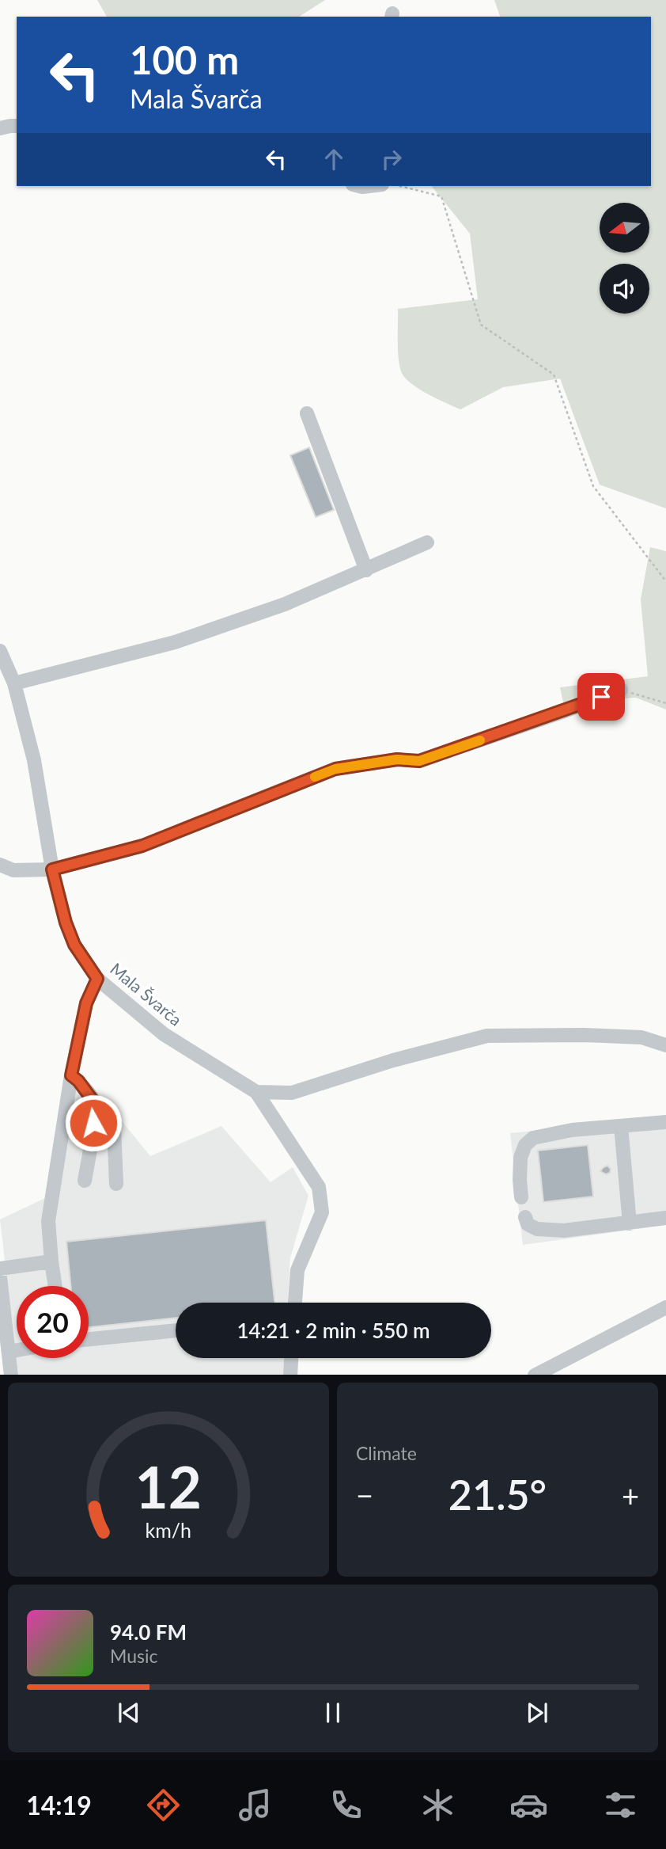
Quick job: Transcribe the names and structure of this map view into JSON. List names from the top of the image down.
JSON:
{
  "streets": {
    "street": ["Mala Švarča"]
  },
  "north": "left",
  "page": {
    "turn": ["100 m", "Mala Švarča"],
    "limit": "20",
    "trip": "14:21 · 2 min · 550 m",
    "tile": "Climate",
    "heat": ["−", "21.5°", "+"],
    "song": ["94.0 FM", "Music"],
    "tabs": "14:19",
    "gauge": ["12", "km/h"]
  }
}
